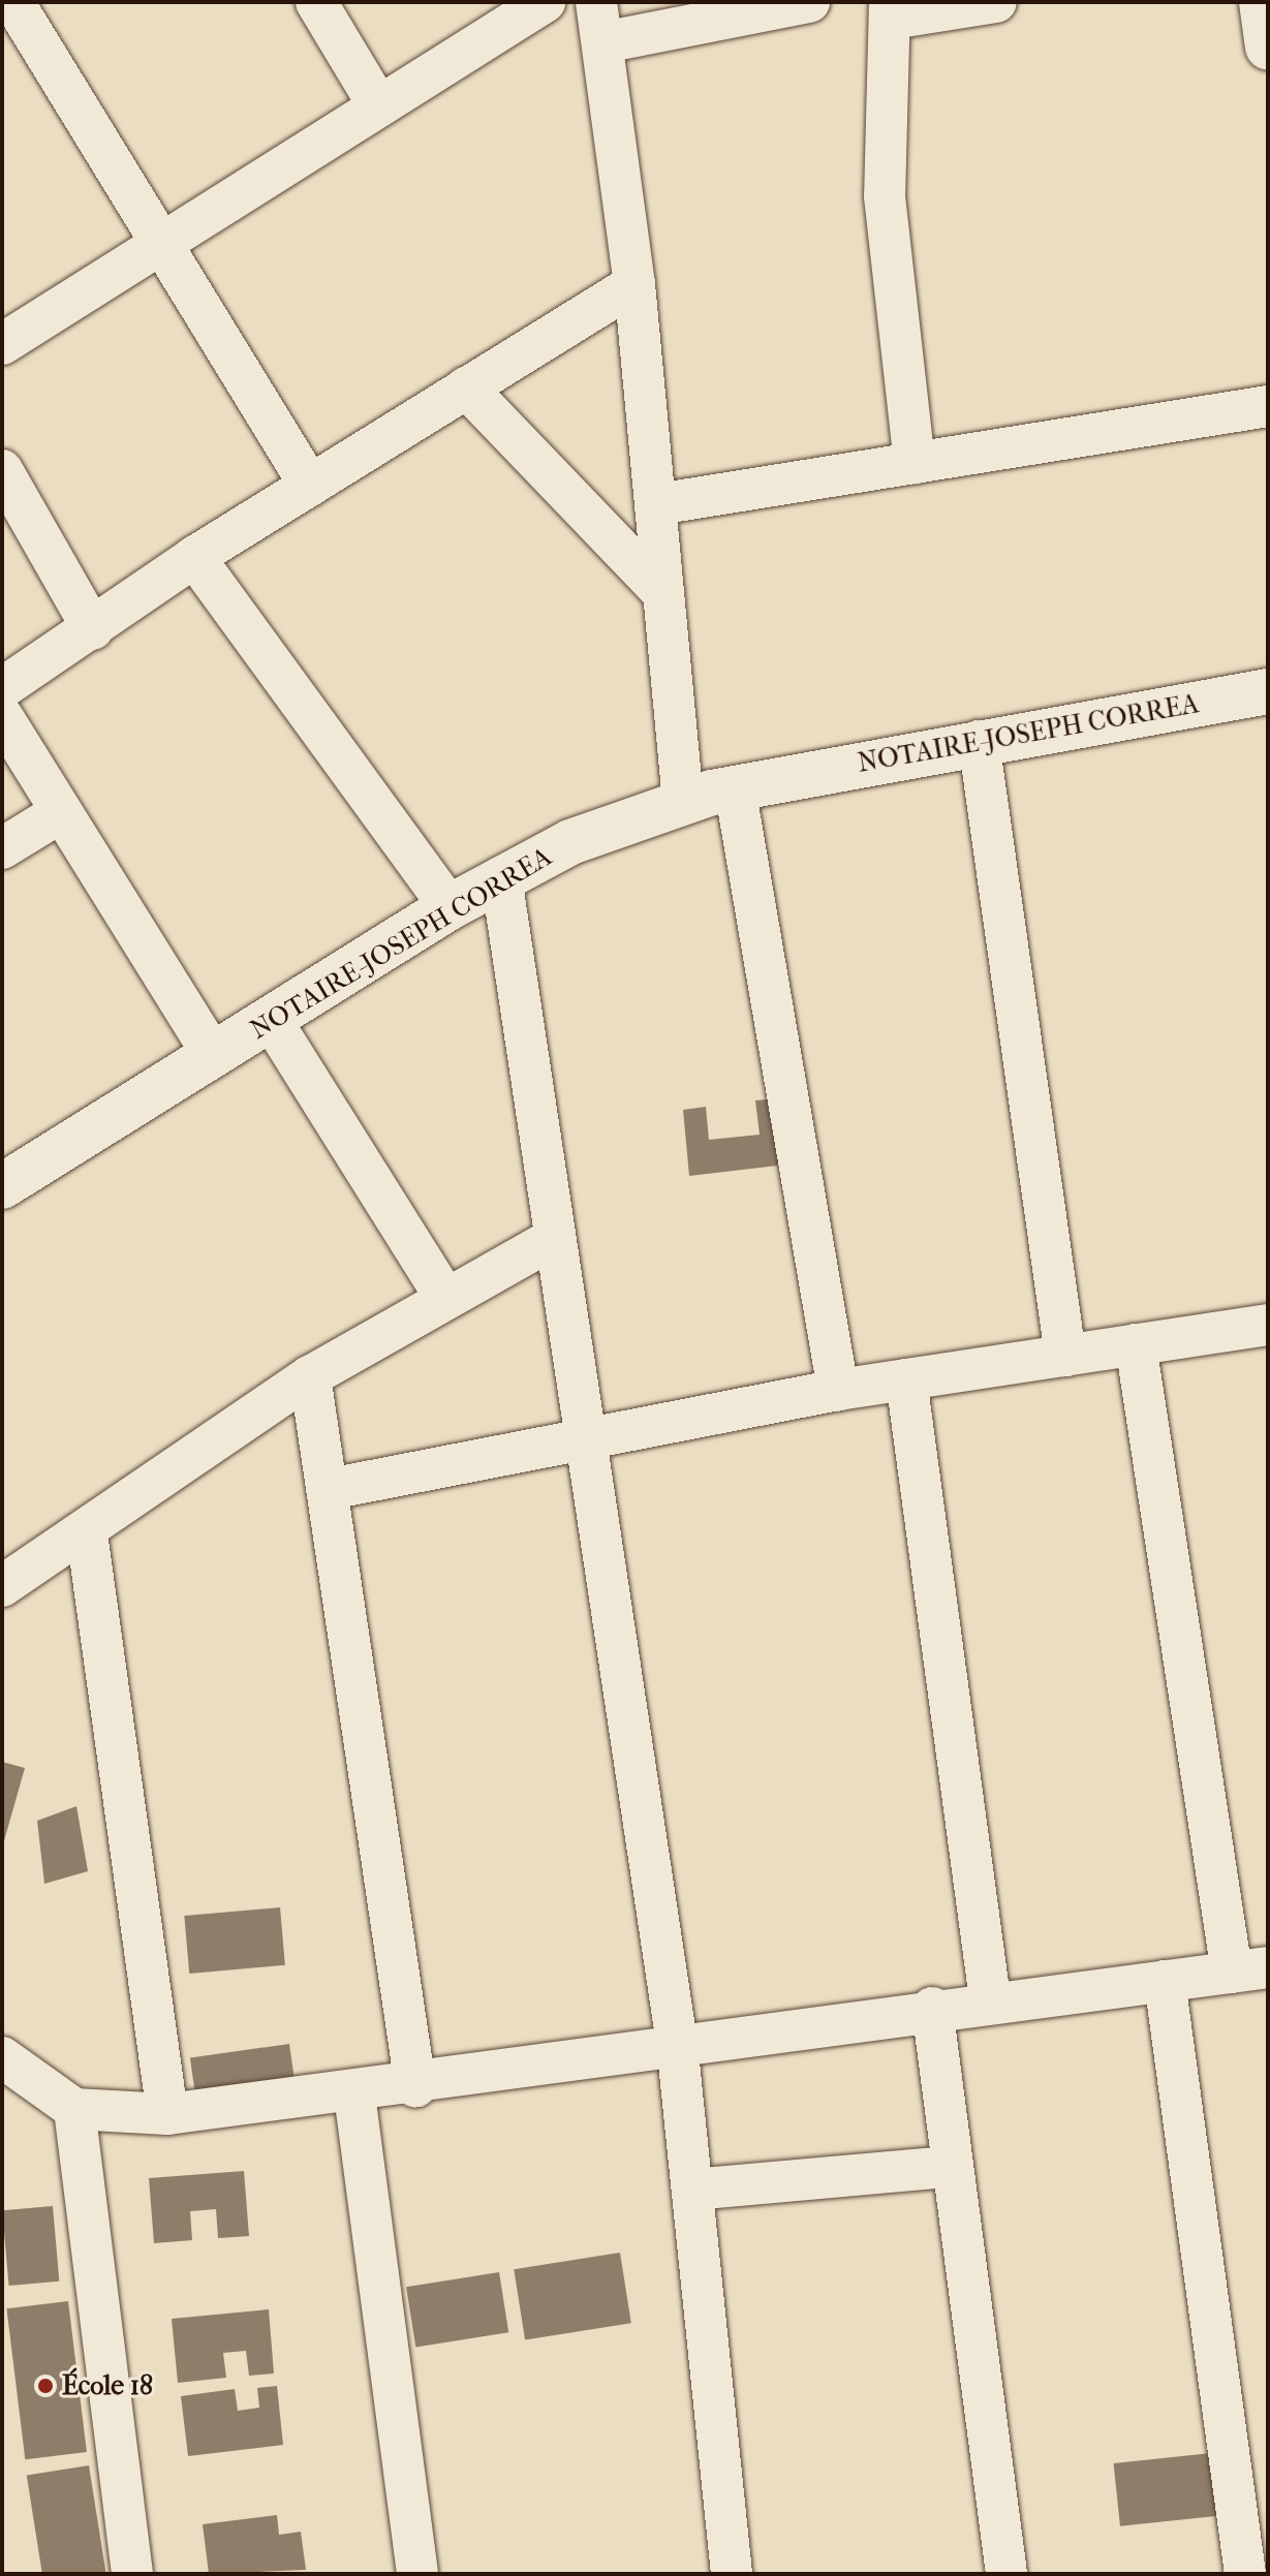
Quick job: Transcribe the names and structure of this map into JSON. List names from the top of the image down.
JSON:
{
  "streets": {
    "street": ["NOTAIRE-JOSEPH CORREA"]
  },
  "places": ["École 18"]
}
